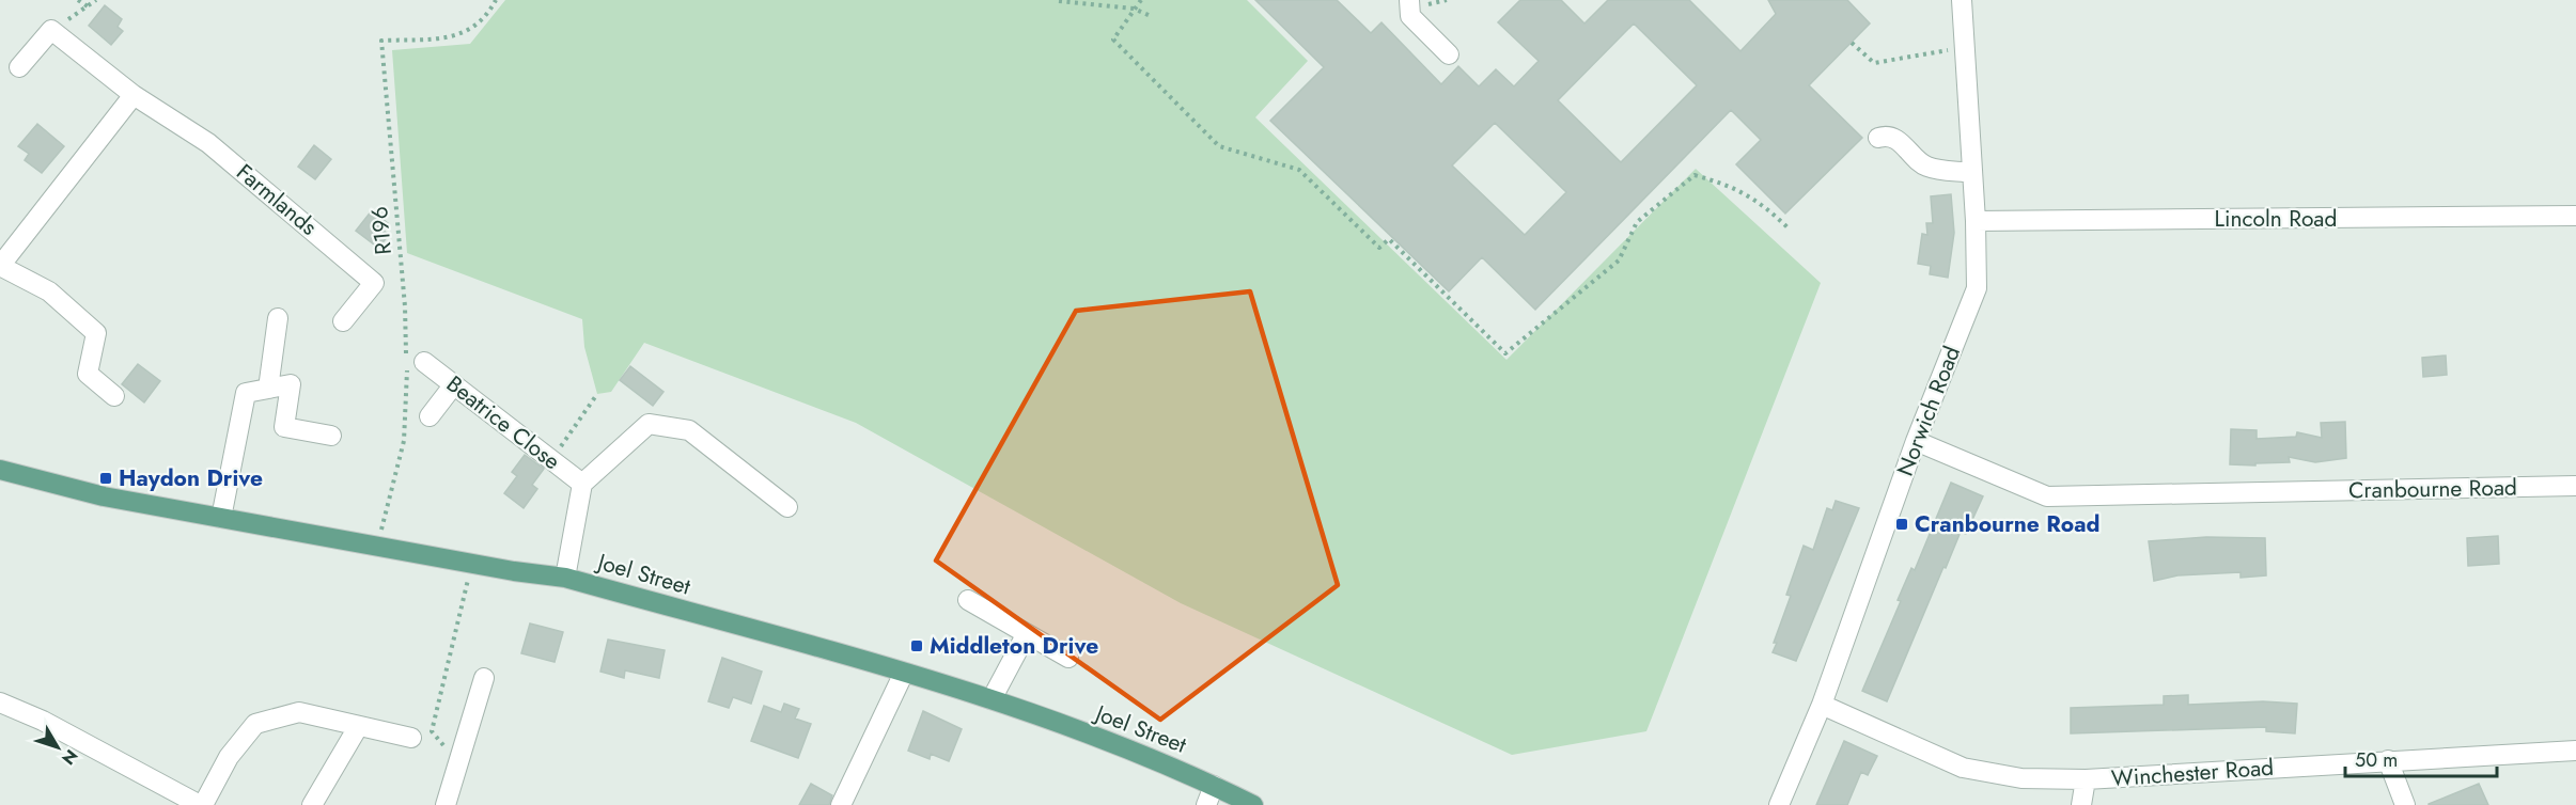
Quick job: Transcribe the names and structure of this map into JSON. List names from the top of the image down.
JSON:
{
  "streets": {
    "main road": ["Joel Street"],
    "street": [
      "Farmlands",
      "Lincoln Road",
      "Norwich Road",
      "Beatrice Close",
      "Cranbourne Road",
      "Winchester Road"
    ],
    "path": ["R196"]
  },
  "crossings": [
    ["Lincoln Road", "Norwich Road"],
    ["R196", "Joel Street"],
    ["Norwich Road", "Cranbourne Road"],
    ["Norwich Road", "Winchester Road"]
  ],
  "places": {
    "transit": ["Haydon Drive", "Cranbourne Road", "Middleton Drive"]
  },
  "scale_bar": "50 m",
  "north": "bottom right"
}
